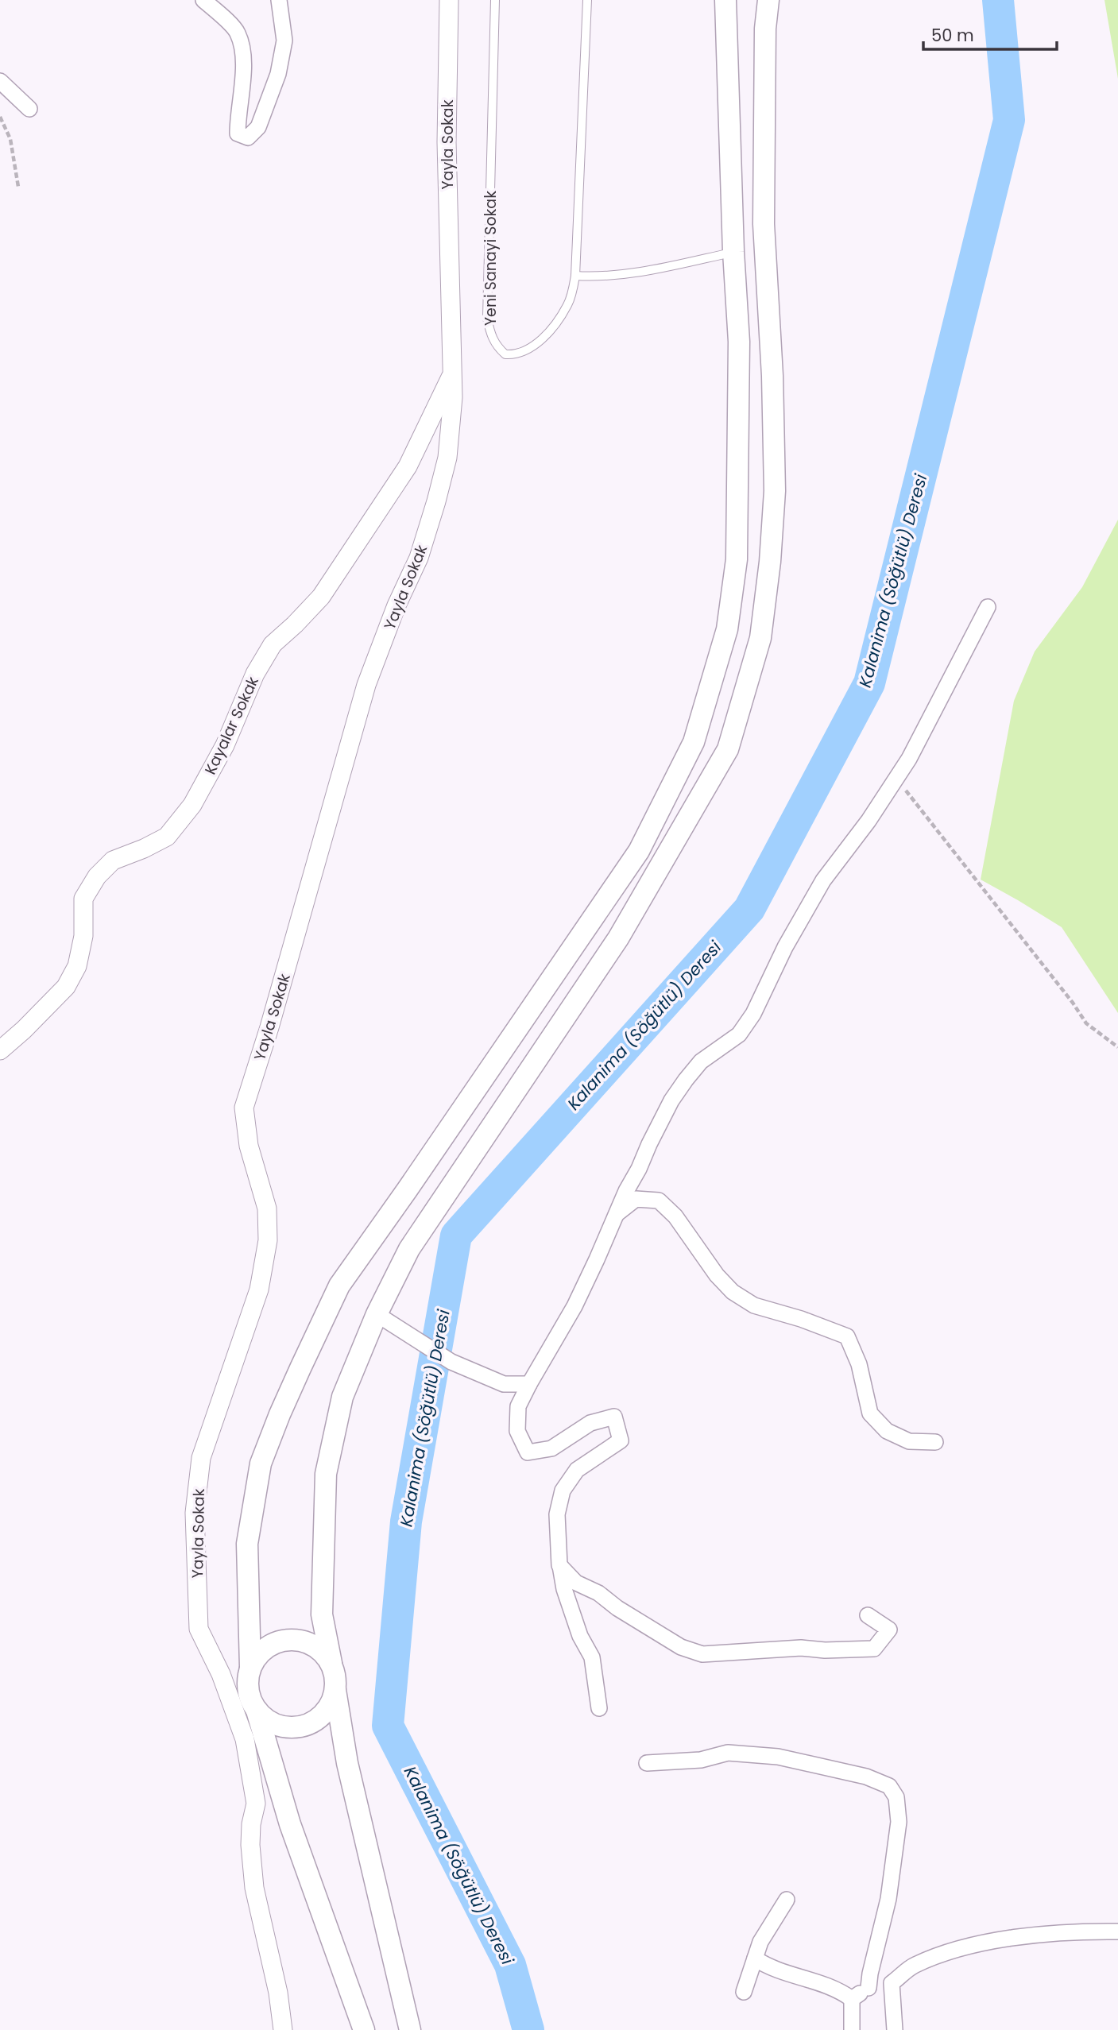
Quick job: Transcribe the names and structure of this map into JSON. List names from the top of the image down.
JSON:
{
  "streets": {
    "street": ["Yayla Sokak", "Kayalar Sokak"],
    "lane": ["Yeni Sanayi Sokak"]
  },
  "crossings": [
    ["Yayla Sokak", "Kayalar Sokak"]
  ],
  "water": ["Kalanima (Söğütlü) Deresi"],
  "scale_bar": "50 m"
}
